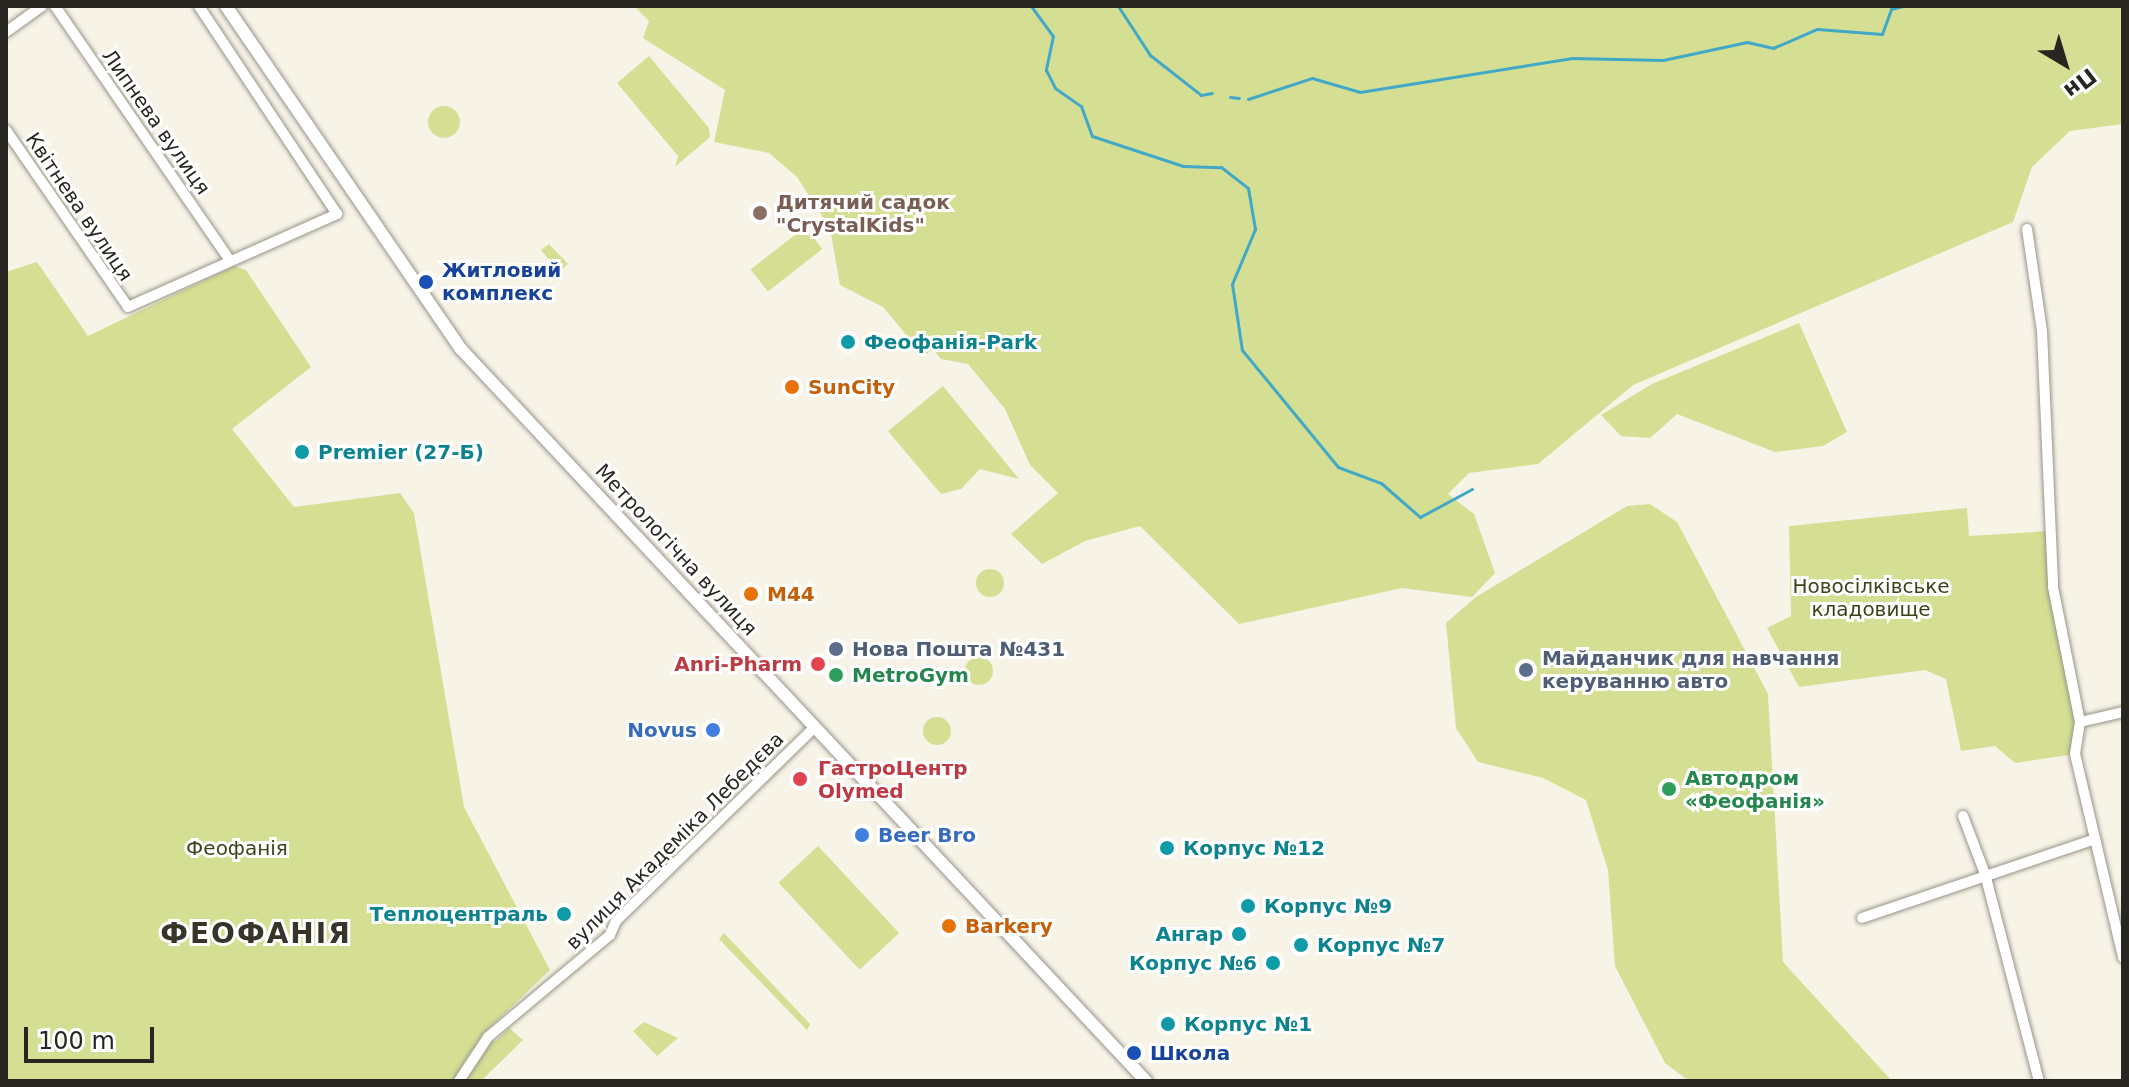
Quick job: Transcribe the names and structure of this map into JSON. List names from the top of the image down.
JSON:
{
  "streets": {
    "street": [
      "Липнева вулиця",
      "Квітнева вулиця",
      "Метрологічна вулиця",
      "вулиця Академіка Лебедєва"
    ]
  },
  "crossings": [
    ["Липнева вулиця", "Квітнева вулиця"],
    ["Метрологічна вулиця", "вулиця Академіка Лебедєва"]
  ],
  "districts": ["ФЕОФАНІЯ"],
  "parks": ["Новосілківське кладовище", "Феофанія"],
  "places": [
    "Дитячий садок \"CrystalKids\"",
    "Житловий комплекс",
    "Феофанія-Park",
    "SunCity",
    "Premier (27-Б)",
    "M44",
    "Нова Пошта №431",
    "Anri-Pharm",
    "Майданчик для навчання керуванню авто",
    "MetroGym",
    "Novus",
    "ГастроЦентр Olymed",
    "Автодром «Феофанія»",
    "Beer Bro",
    "Корпус №12",
    "Корпус №9",
    "Теплоцентраль",
    "Barkery",
    "Ангар",
    "Корпус №7",
    "Корпус №6",
    "Корпус №1",
    "Школа"
  ],
  "scale_bar": "100 m",
  "north": "bottom right"
}
